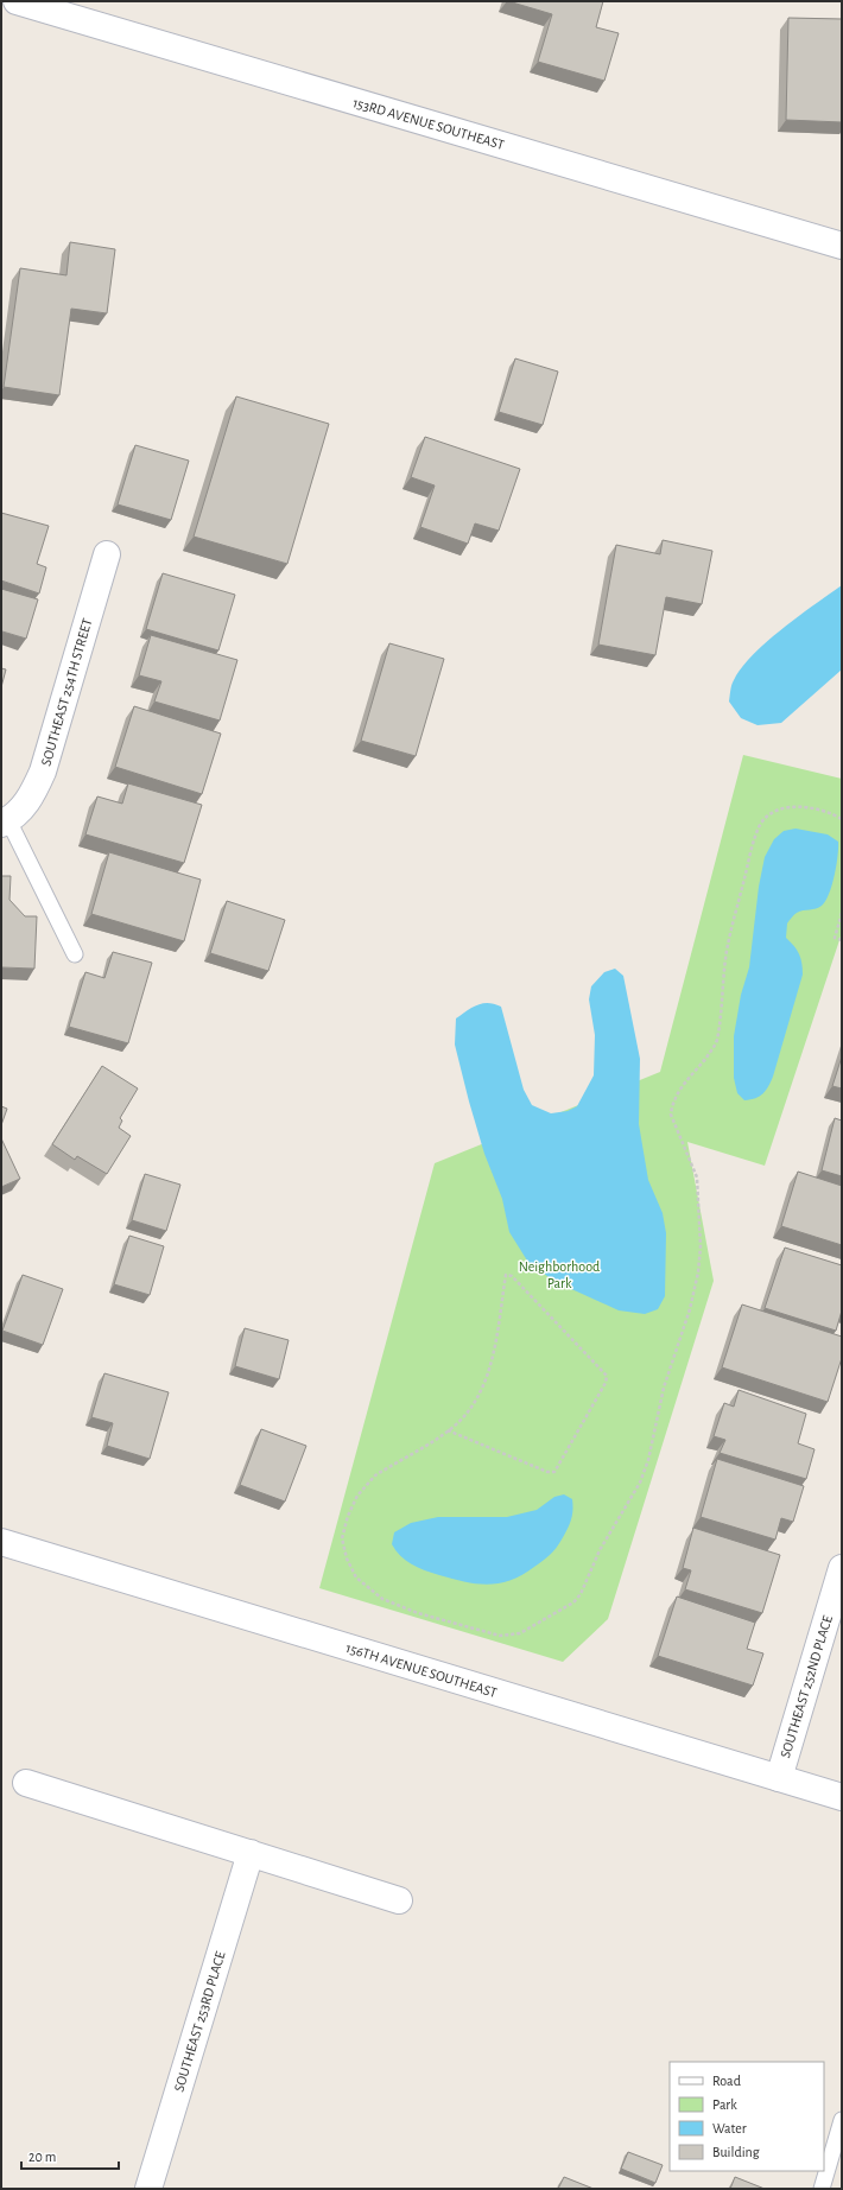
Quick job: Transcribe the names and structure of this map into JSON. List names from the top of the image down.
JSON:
{
  "streets": {
    "street": [
      "153RD AVENUE SOUTHEAST",
      "SOUTHEAST 254TH STREET",
      "156TH AVENUE SOUTHEAST",
      "SOUTHEAST 252ND PLACE",
      "SOUTHEAST 253RD PLACE"
    ]
  },
  "crossings": [
    ["156TH AVENUE SOUTHEAST", "SOUTHEAST 252ND PLACE"]
  ],
  "parks": ["Neighborhood Park"],
  "legend": [
    "Road",
    "Park",
    "Water",
    "Building"
  ],
  "scale_bar": "20 m"
}
